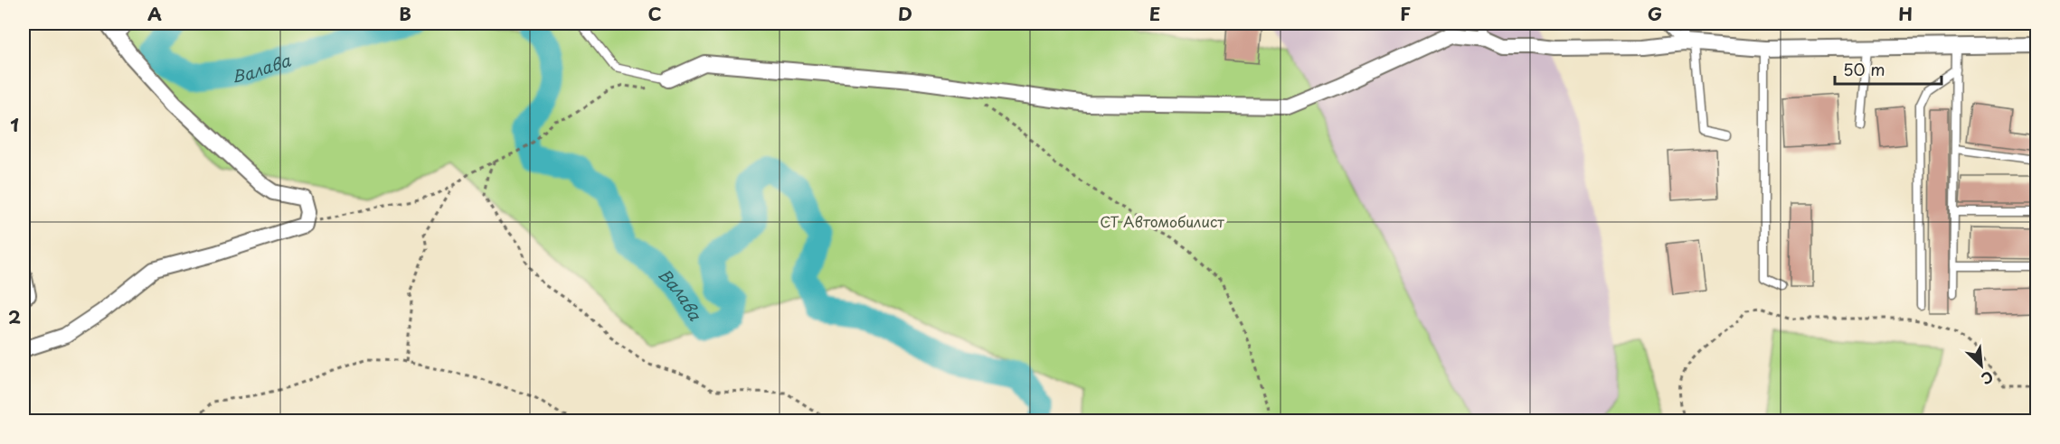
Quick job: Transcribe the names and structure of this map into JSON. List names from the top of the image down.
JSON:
{
  "water": ["Валава"],
  "parks": ["СТ Автомобилист"],
  "scale_bar": "50 m",
  "north": "bottom right",
  "grid": {
    "columns": [
      "A",
      "B",
      "C",
      "D",
      "E",
      "F",
      "G",
      "H"
    ],
    "rows": ["1", "2"]
  }
}
